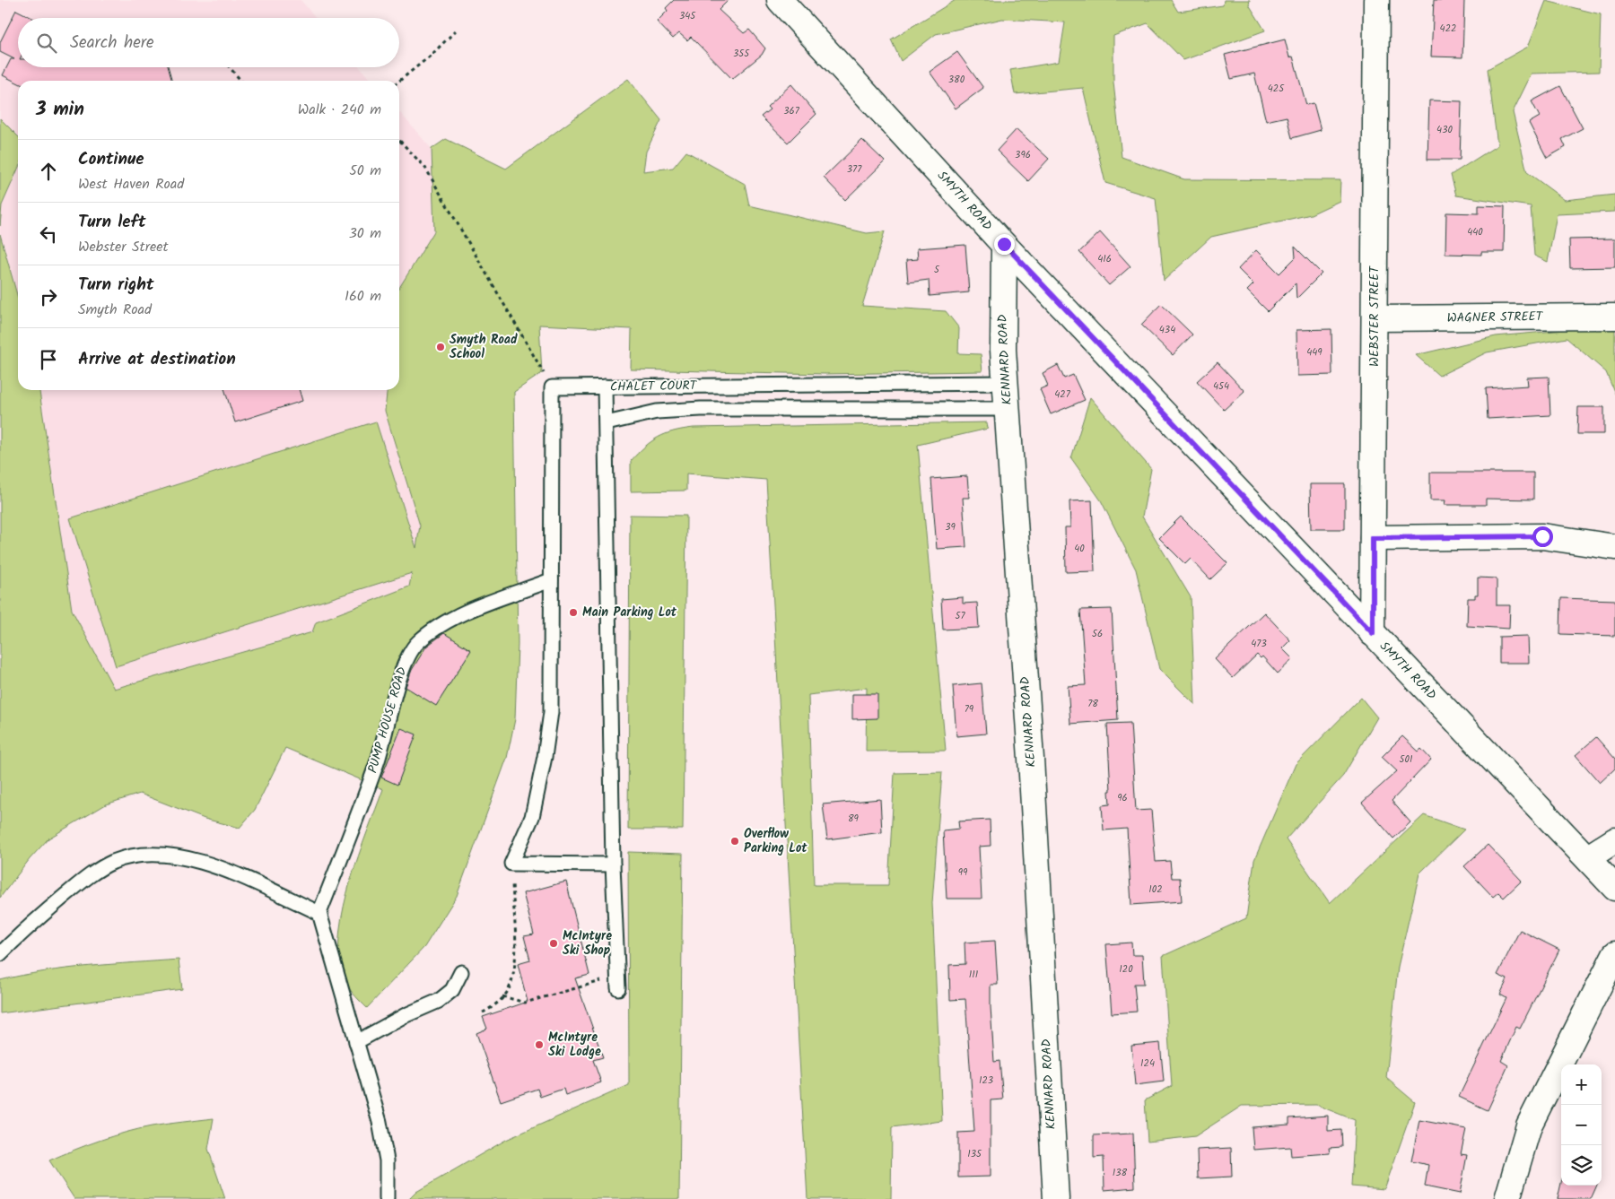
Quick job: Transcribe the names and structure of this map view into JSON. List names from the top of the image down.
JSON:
{
  "streets": {
    "street": [
      "SMYTH ROAD",
      "WEBSTER STREET",
      "WAGNER STREET",
      "KENNARD ROAD"
    ],
    "lane": ["CHALET COURT", "PUMP HOUSE ROAD"]
  },
  "crossings": [
    ["SMYTH ROAD", "WEBSTER STREET"],
    ["SMYTH ROAD", "KENNARD ROAD"],
    ["WEBSTER STREET", "WAGNER STREET"],
    ["KENNARD ROAD", "CHALET COURT"]
  ],
  "places": [
    "Smyth Road School",
    "Main Parking Lot",
    "Overflow Parking Lot",
    "McIntyre Ski Shop",
    "McIntyre Ski Lodge"
  ],
  "house_numbers": [
    "345",
    "422",
    "355",
    "380",
    "425",
    "367",
    "430",
    "396",
    "377",
    "440",
    "416",
    "5",
    "434",
    "449",
    "454",
    "427",
    "39",
    "40",
    "57",
    "56",
    "473",
    "78",
    "79",
    "501",
    "96",
    "89",
    "99",
    "102",
    "120",
    "111",
    "124",
    "123",
    "135",
    "138"
  ],
  "page": {
    "search": "Search here",
    "heading": ["3 min", "Walk · 240 m"],
    "list": [
      ["Continue", "West Haven Road", "50 m"],
      ["Turn left", "Webster Street", "30 m"],
      ["Turn right", "Smyth Road", "160 m"],
      "Arrive at destination"
    ],
    "map_buttons": ["+", "−"]
  }
}
